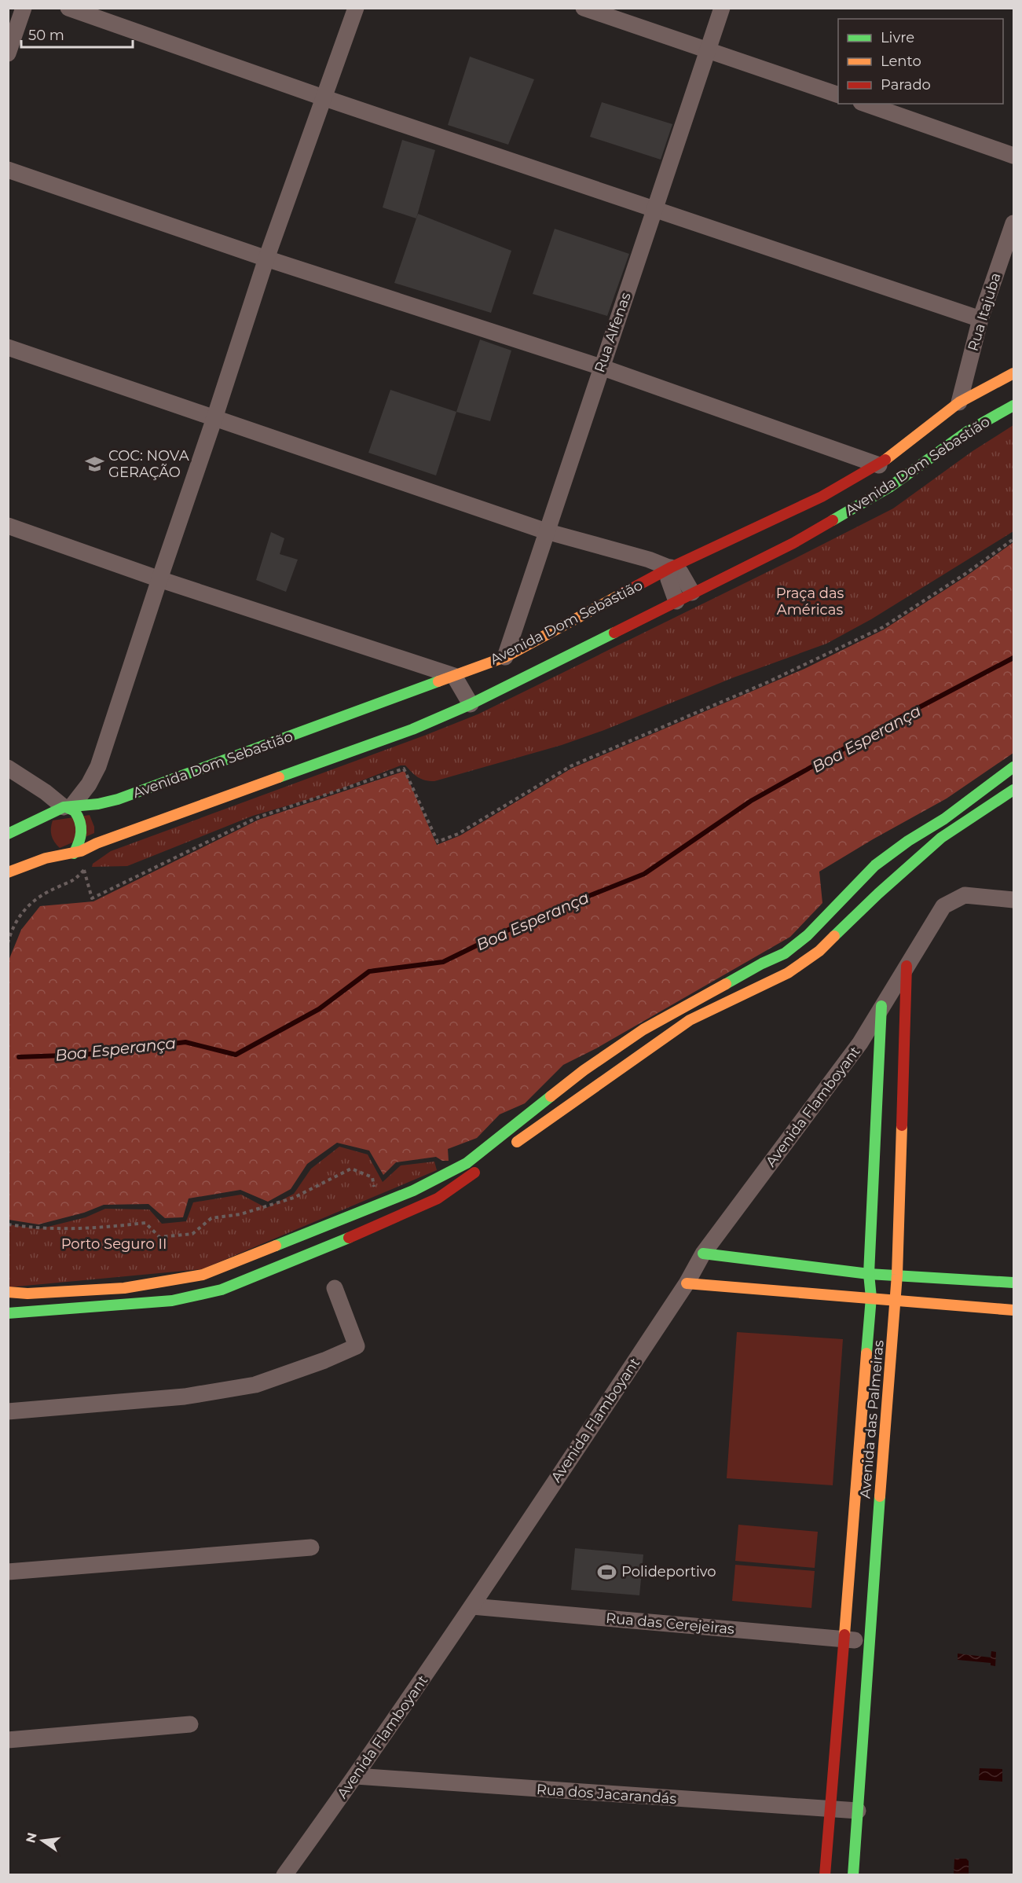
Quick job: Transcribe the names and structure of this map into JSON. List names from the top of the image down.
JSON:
{
  "streets": {
    "street": [
      "Rua Itajuba",
      "Rua Alfenas",
      "Avenida Dom Sebastião",
      "Avenida Flamboyant",
      "Avenida das Palmeiras",
      "Rua das Cerejeiras",
      "Rua dos Jacarandás"
    ]
  },
  "crossings": [
    ["Rua Itajuba", "Avenida Dom Sebastião"],
    ["Rua Alfenas", "Avenida Dom Sebastião"],
    ["Avenida Flamboyant", "Avenida das Palmeiras"],
    ["Avenida Flamboyant", "Rua das Cerejeiras"],
    ["Avenida Flamboyant", "Rua dos Jacarandás"],
    ["Avenida das Palmeiras", "Rua das Cerejeiras"],
    ["Avenida das Palmeiras", "Rua dos Jacarandás"]
  ],
  "water": ["Boa Esperança"],
  "parks": ["Praça das Américas", "Porto Seguro II"],
  "places": {
    "school or university": ["COC: NOVA GERAÇÃO"],
    "sports": ["Polideportivo"]
  },
  "legend": ["Livre", "Lento", "Parado"],
  "scale_bar": "50 m",
  "north": "left"
}
